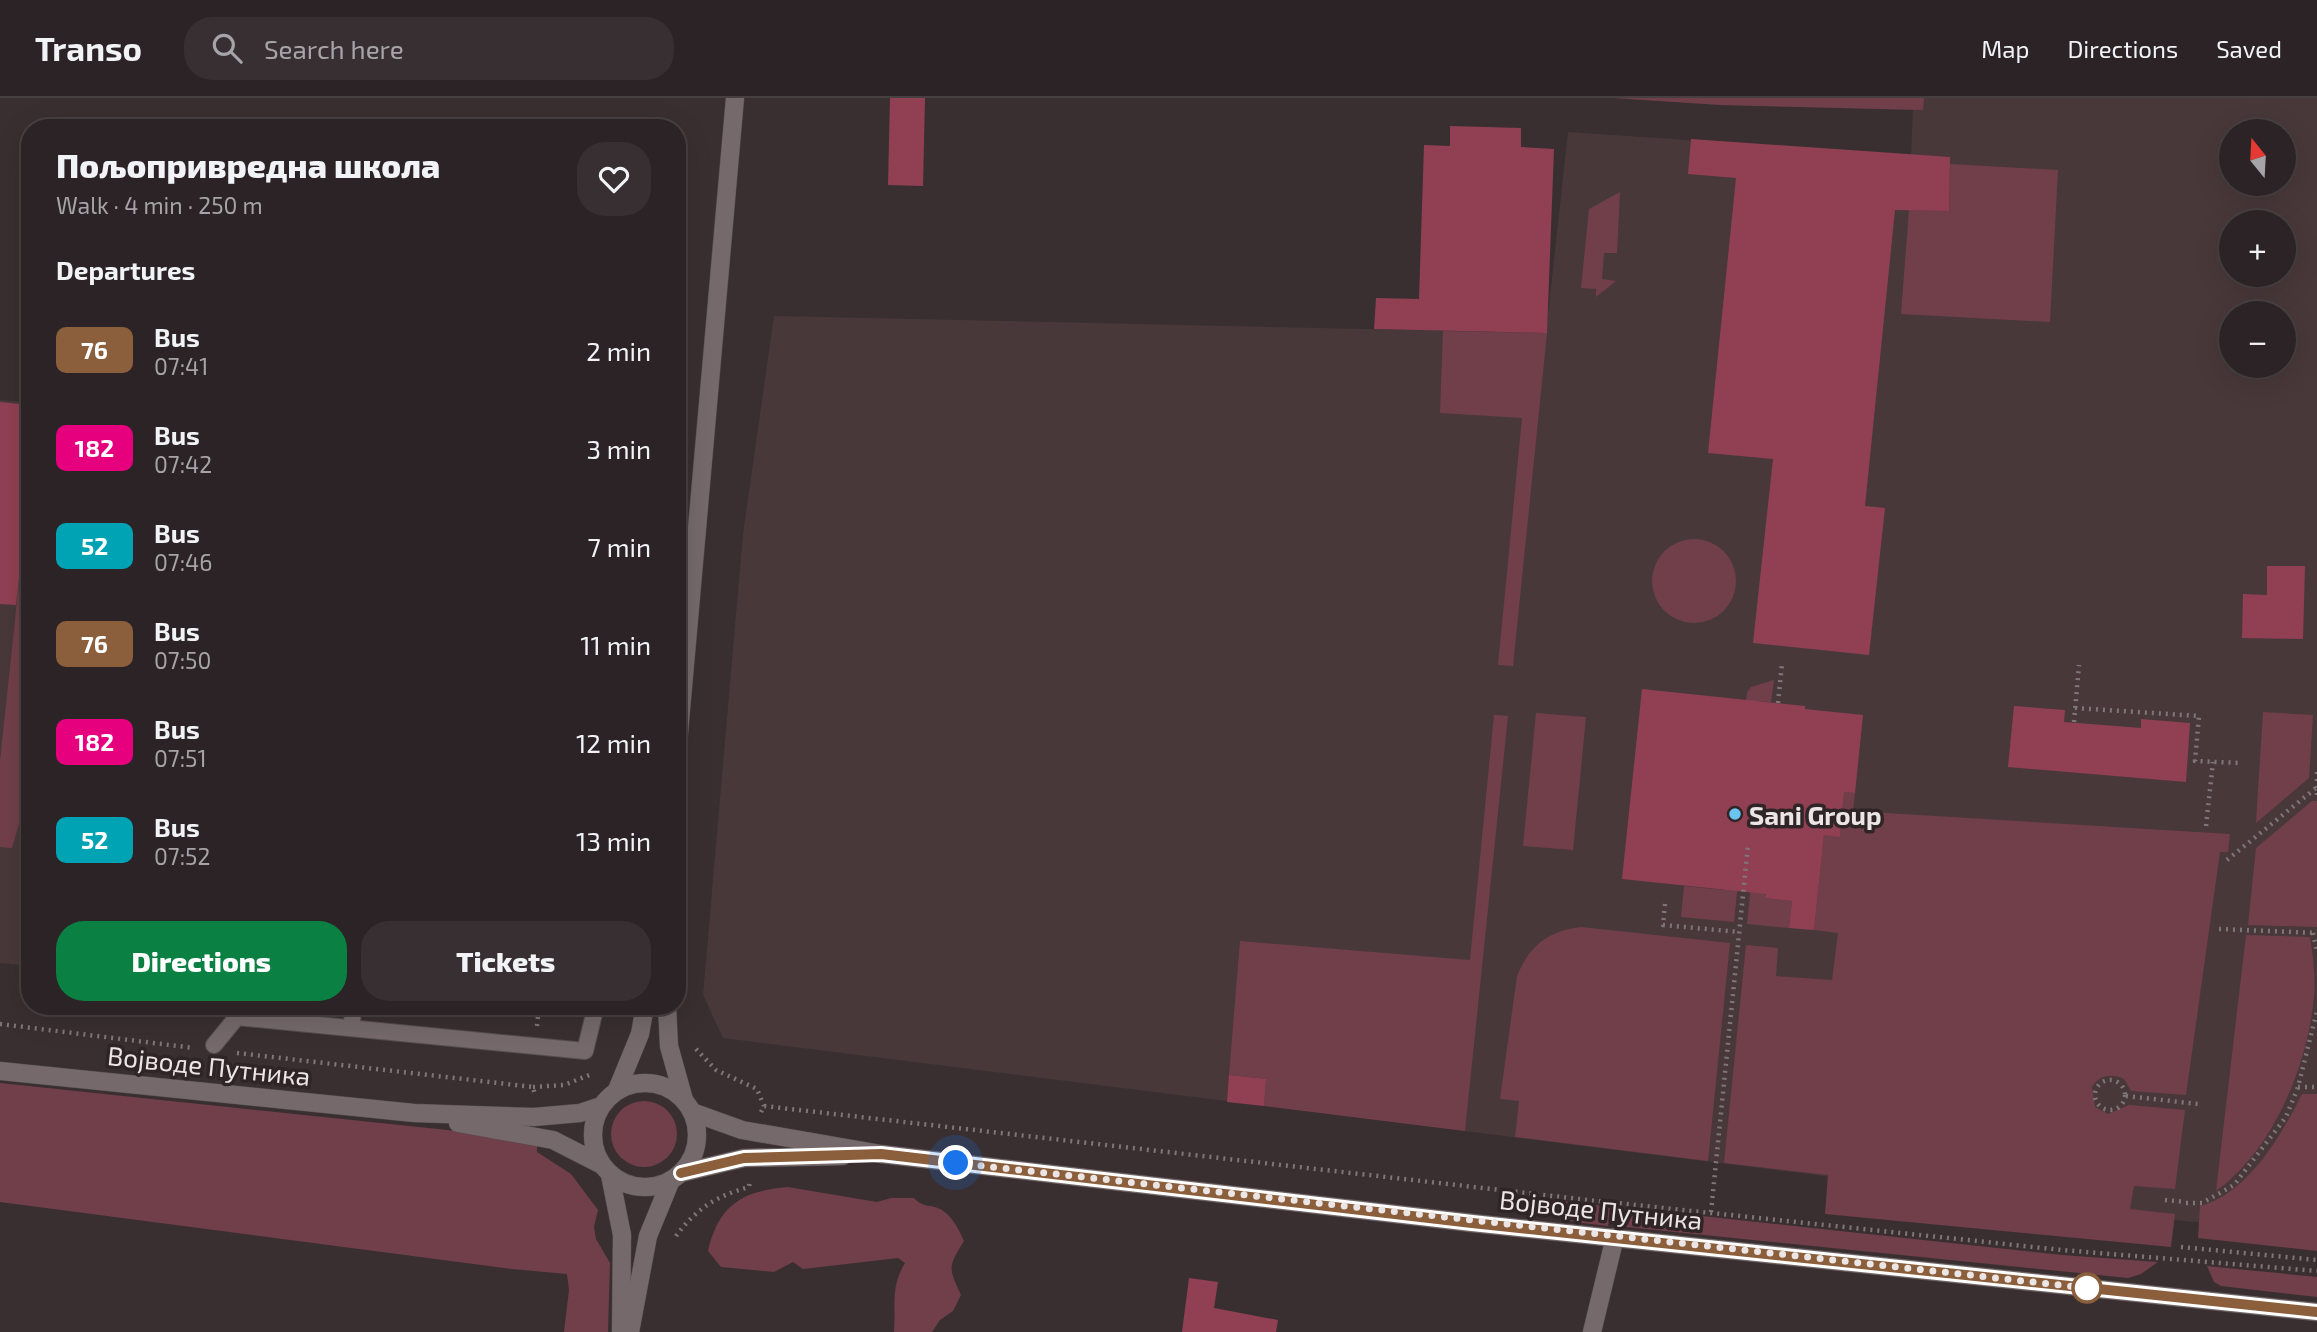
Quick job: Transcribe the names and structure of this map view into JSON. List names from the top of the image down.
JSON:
{
  "streets": {
    "main road": ["Војводе Путника"]
  },
  "places": ["Sani Group"],
  "lines": ["bus line 76"],
  "north": "top",
  "page": {
    "header": "Transo",
    "search": "Search here",
    "nav": ["Map", "Directions", "Saved"],
    "map_buttons": ["+", "−"],
    "heading": [
      ["Пољопривредна школа", "Walk · 4 min · 250 m"],
      "Departures"
    ],
    "list": [
      {
        "mark": "76",
        "name": "Bus",
        "note": "07:41",
        "value": "2 min"
      },
      {
        "mark": "182",
        "name": "Bus",
        "note": "07:42",
        "value": "3 min"
      },
      {
        "mark": "52",
        "name": "Bus",
        "note": "07:46",
        "value": "7 min"
      },
      {
        "mark": "76",
        "name": "Bus",
        "note": "07:50",
        "value": "11 min"
      },
      {
        "mark": "182",
        "name": "Bus",
        "note": "07:51",
        "value": "12 min"
      },
      {
        "mark": "52",
        "name": "Bus",
        "note": "07:52",
        "value": "13 min"
      }
    ],
    "buttons": ["Directions", "Tickets"]
  }
}
